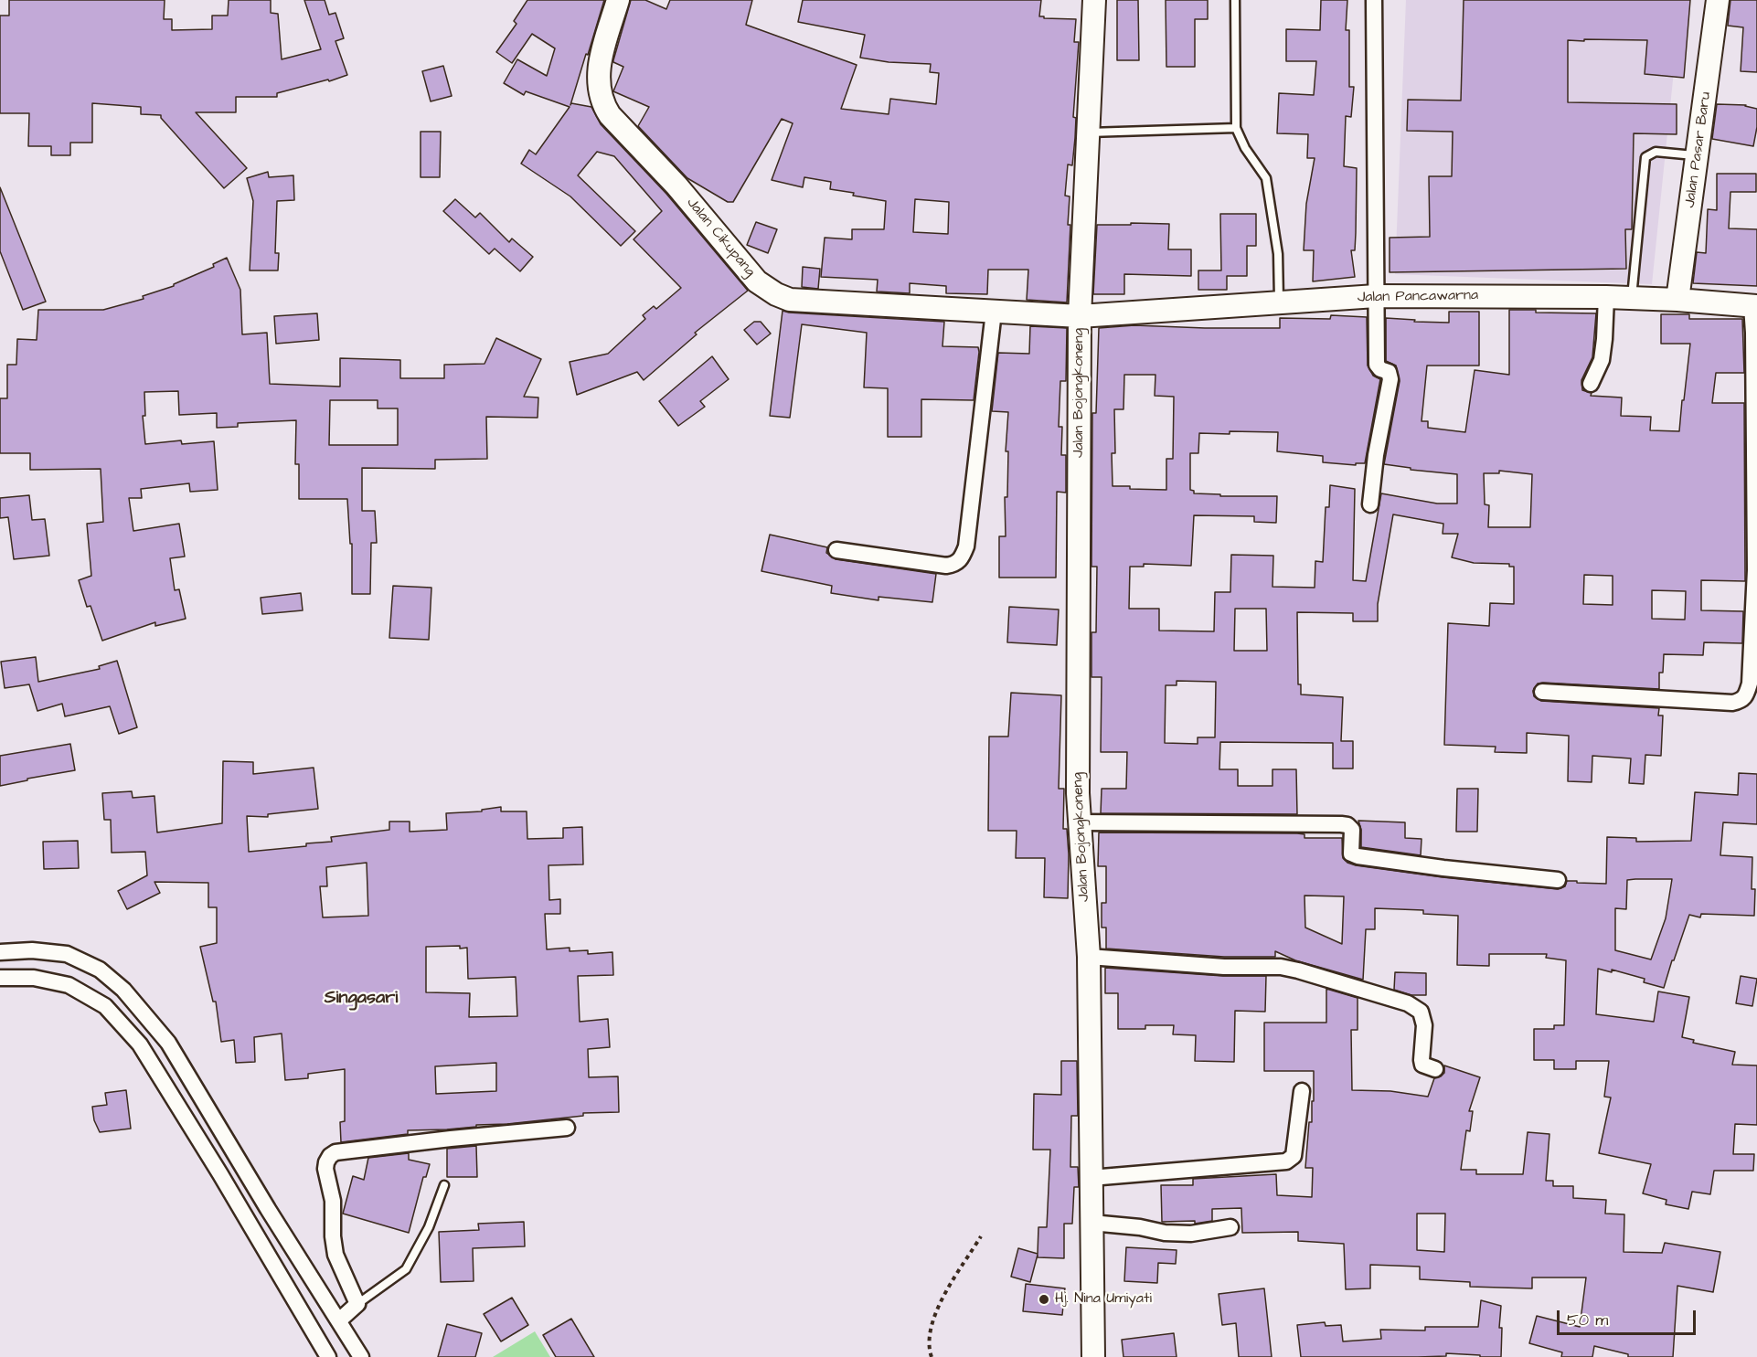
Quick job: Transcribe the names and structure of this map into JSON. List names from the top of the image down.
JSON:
{
  "streets": {
    "main road": [
      "Jalan Pasar Baru",
      "Jalan Cikupang",
      "Jalan Pancawarna",
      "Jalan Bojongkoneng"
    ]
  },
  "crossings": [
    ["Jalan Pasar Baru", "Jalan Pancawarna"],
    ["Jalan Cikupang", "Jalan Pancawarna"],
    ["Jalan Cikupang", "Jalan Bojongkoneng"],
    ["Jalan Pancawarna", "Jalan Bojongkoneng"]
  ],
  "districts": ["Singasari"],
  "places": ["Hj. Nina Umiyati"],
  "scale_bar": "50 m"
}
